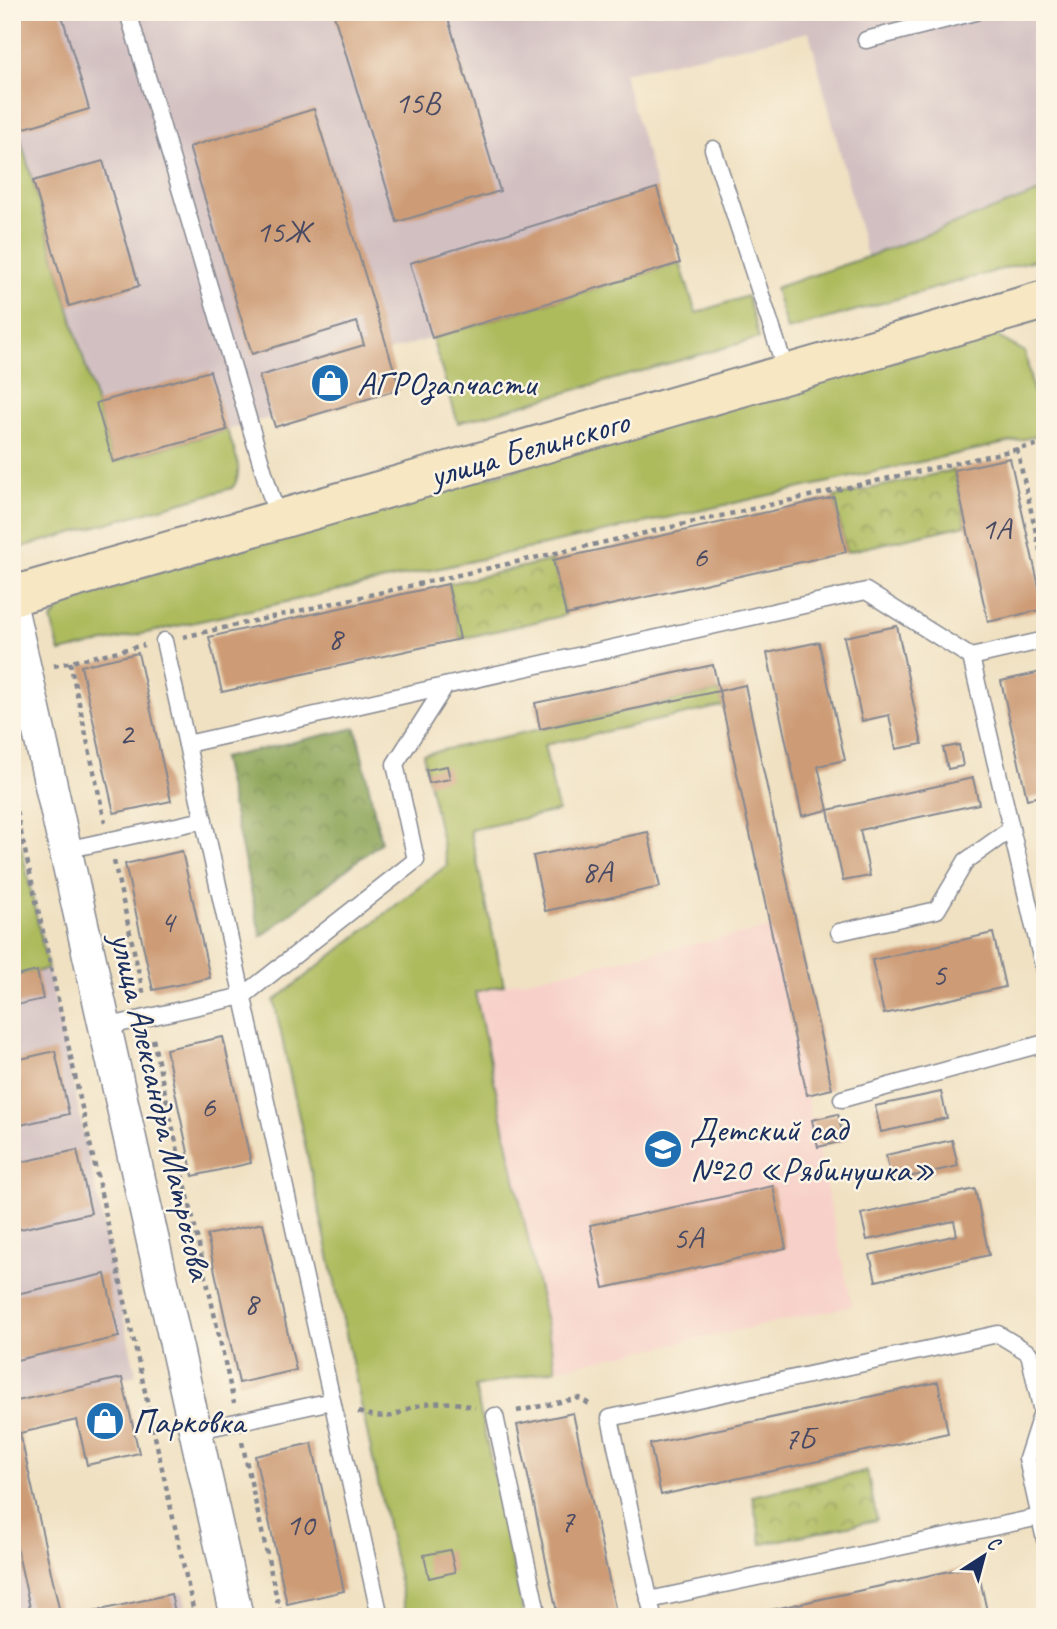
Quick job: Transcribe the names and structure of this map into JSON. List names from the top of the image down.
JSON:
{
  "streets": {
    "street": ["улица Белинского", "улица Александра Матросова"]
  },
  "places": {
    "shop": ["АГРОзапчасти", "Парковка"],
    "school or university": ["Детский сад №20 «Рябинушка»"]
  },
  "house_numbers": [
    "15В",
    "15Ж",
    "1А",
    "6",
    "8",
    "2",
    "8А",
    "4",
    "5",
    "6",
    "5А",
    "8",
    "7Б",
    "7",
    "10"
  ],
  "north": "top right"
}
